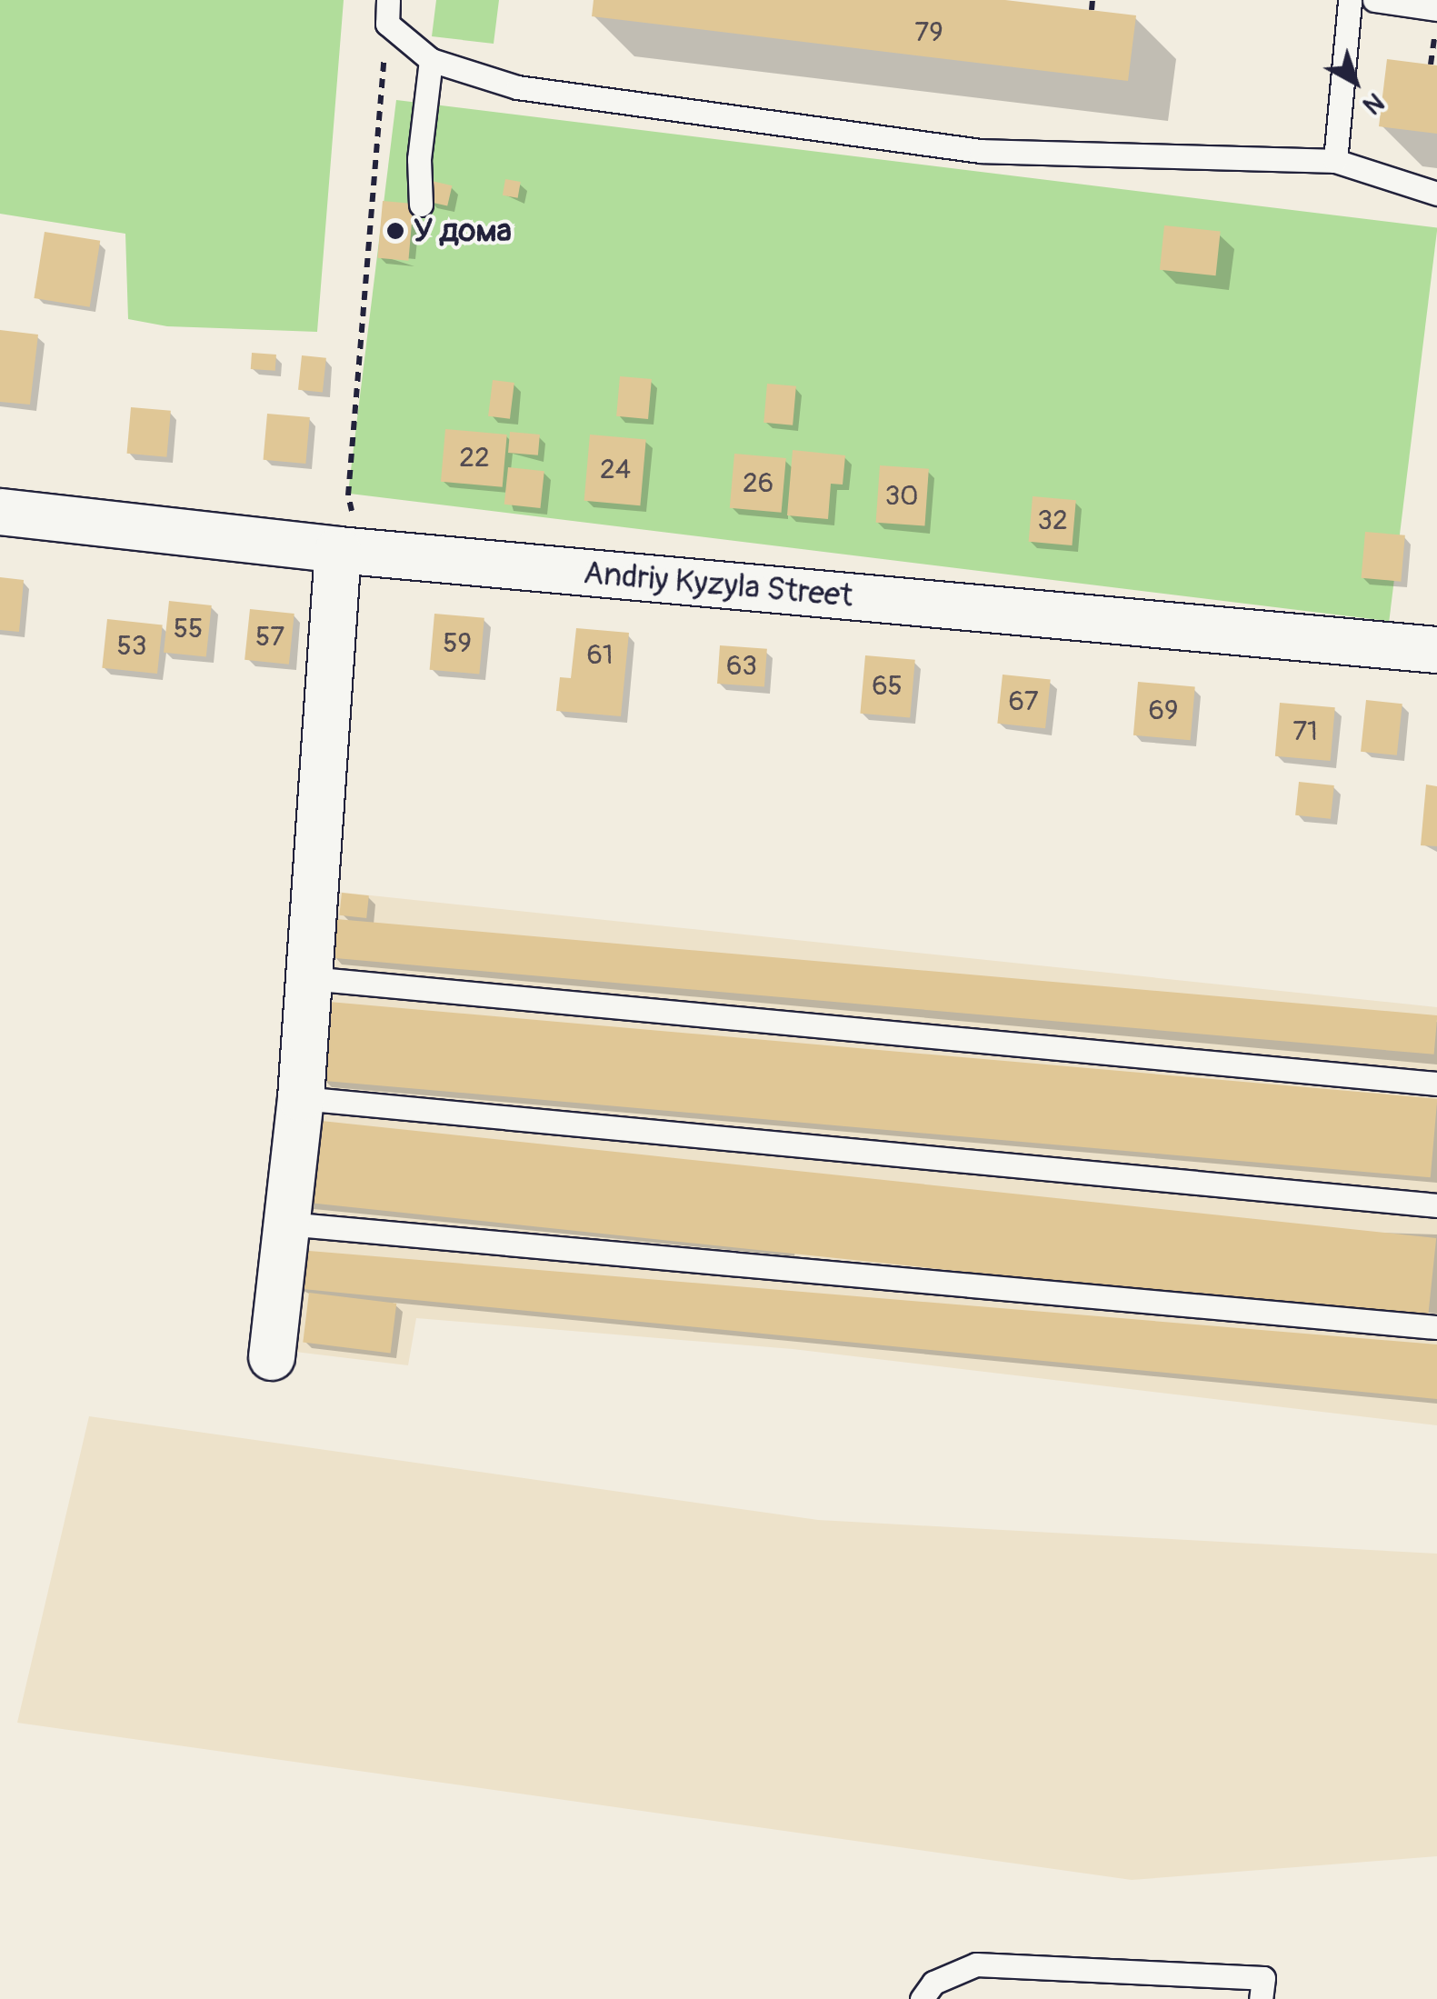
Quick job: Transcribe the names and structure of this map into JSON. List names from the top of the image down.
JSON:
{
  "streets": {
    "street": ["Andriy Kyzyla Street"]
  },
  "places": ["У дома"],
  "house_numbers": [
    "79",
    "22",
    "24",
    "26",
    "30",
    "32",
    "55",
    "57",
    "59",
    "53",
    "61",
    "63",
    "65",
    "67",
    "69",
    "71"
  ],
  "north": "bottom right"
}
